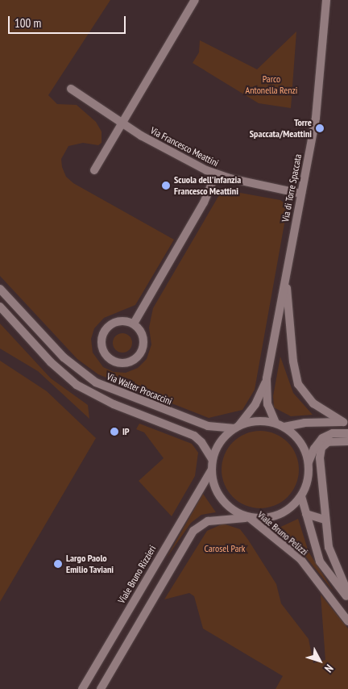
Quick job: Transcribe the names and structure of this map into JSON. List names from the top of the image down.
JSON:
{
  "streets": {
    "street": [
      "Via Francesco Meattini",
      "Via di Torre Spaccata",
      "Via Walter Procaccini",
      "Viale Bruno Pelizzi",
      "Viale Bruno Rizzieri"
    ]
  },
  "crossings": [
    ["Via Francesco Meattini", "Via di Torre Spaccata"],
    ["Via di Torre Spaccata", "Via Walter Procaccini"],
    ["Via di Torre Spaccata", "Viale Bruno Pelizzi"],
    ["Via di Torre Spaccata", "Viale Bruno Rizzieri"],
    ["Via Walter Procaccini", "Viale Bruno Pelizzi"],
    ["Via Walter Procaccini", "Viale Bruno Rizzieri"],
    ["Viale Bruno Pelizzi", "Viale Bruno Rizzieri"]
  ],
  "parks": ["Parco Antonella Renzi", "Carosel Park"],
  "places": [
    "Torre Spaccata/Meattini",
    "Scuola dell'infanzia Francesco Meattini",
    "IP",
    "Largo Paolo Emilio Taviani"
  ],
  "scale_bar": "100 m",
  "north": "bottom right"
}
